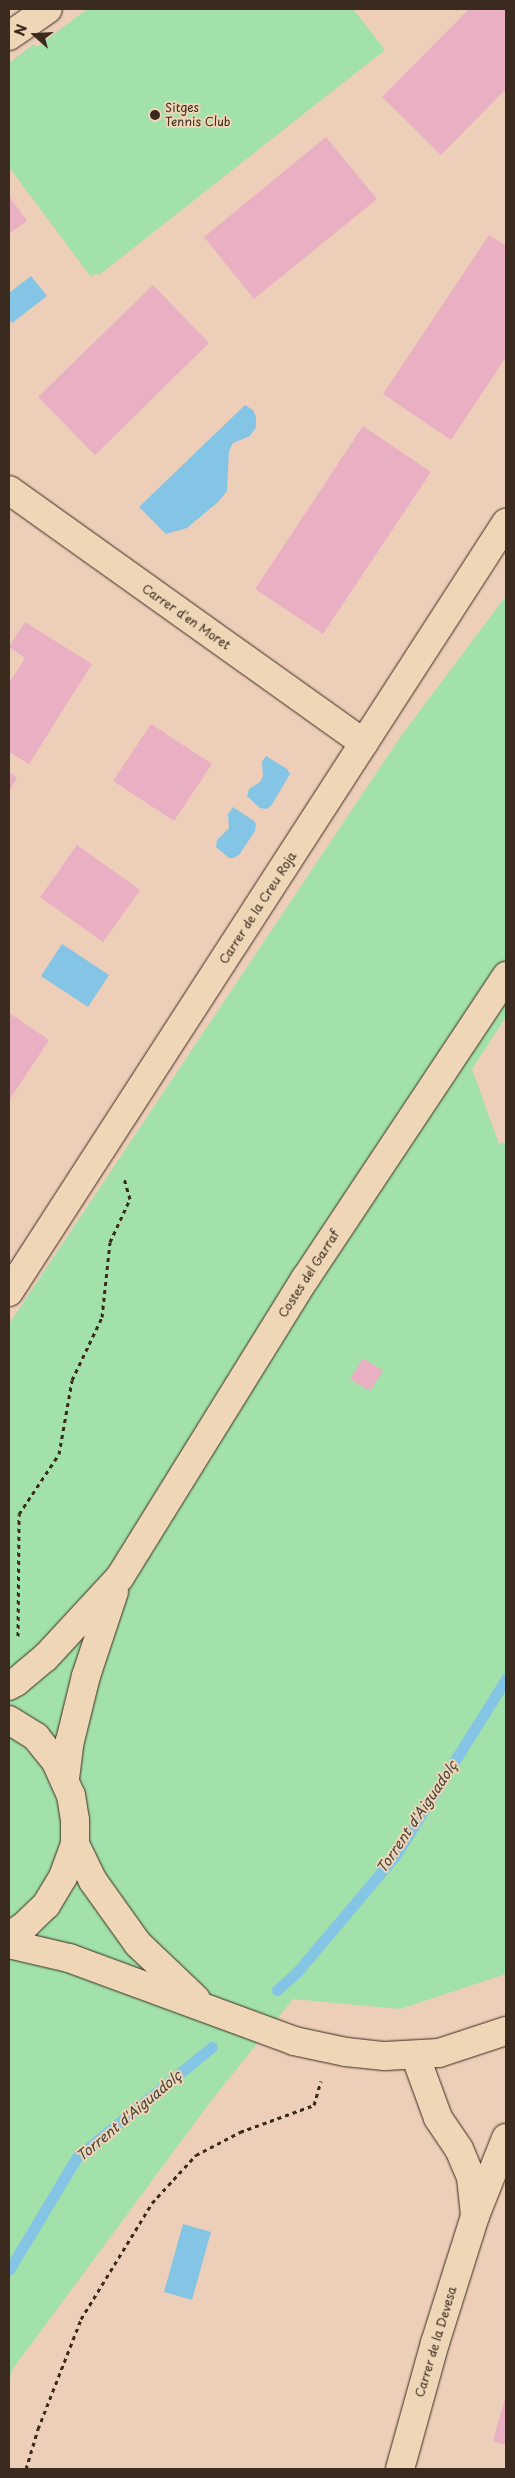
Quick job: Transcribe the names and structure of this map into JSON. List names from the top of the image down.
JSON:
{
  "streets": {
    "street": [
      "Carrer d'en Moret",
      "Carrer de la Creu Roja",
      "Costes del Garraf",
      "Carrer de la Devesa"
    ]
  },
  "crossings": [
    ["Carrer d'en Moret", "Carrer de la Creu Roja"]
  ],
  "water": ["Torrent d'Aiguadolç"],
  "places": ["Sitges Tennis Club"],
  "north": "left"
}
